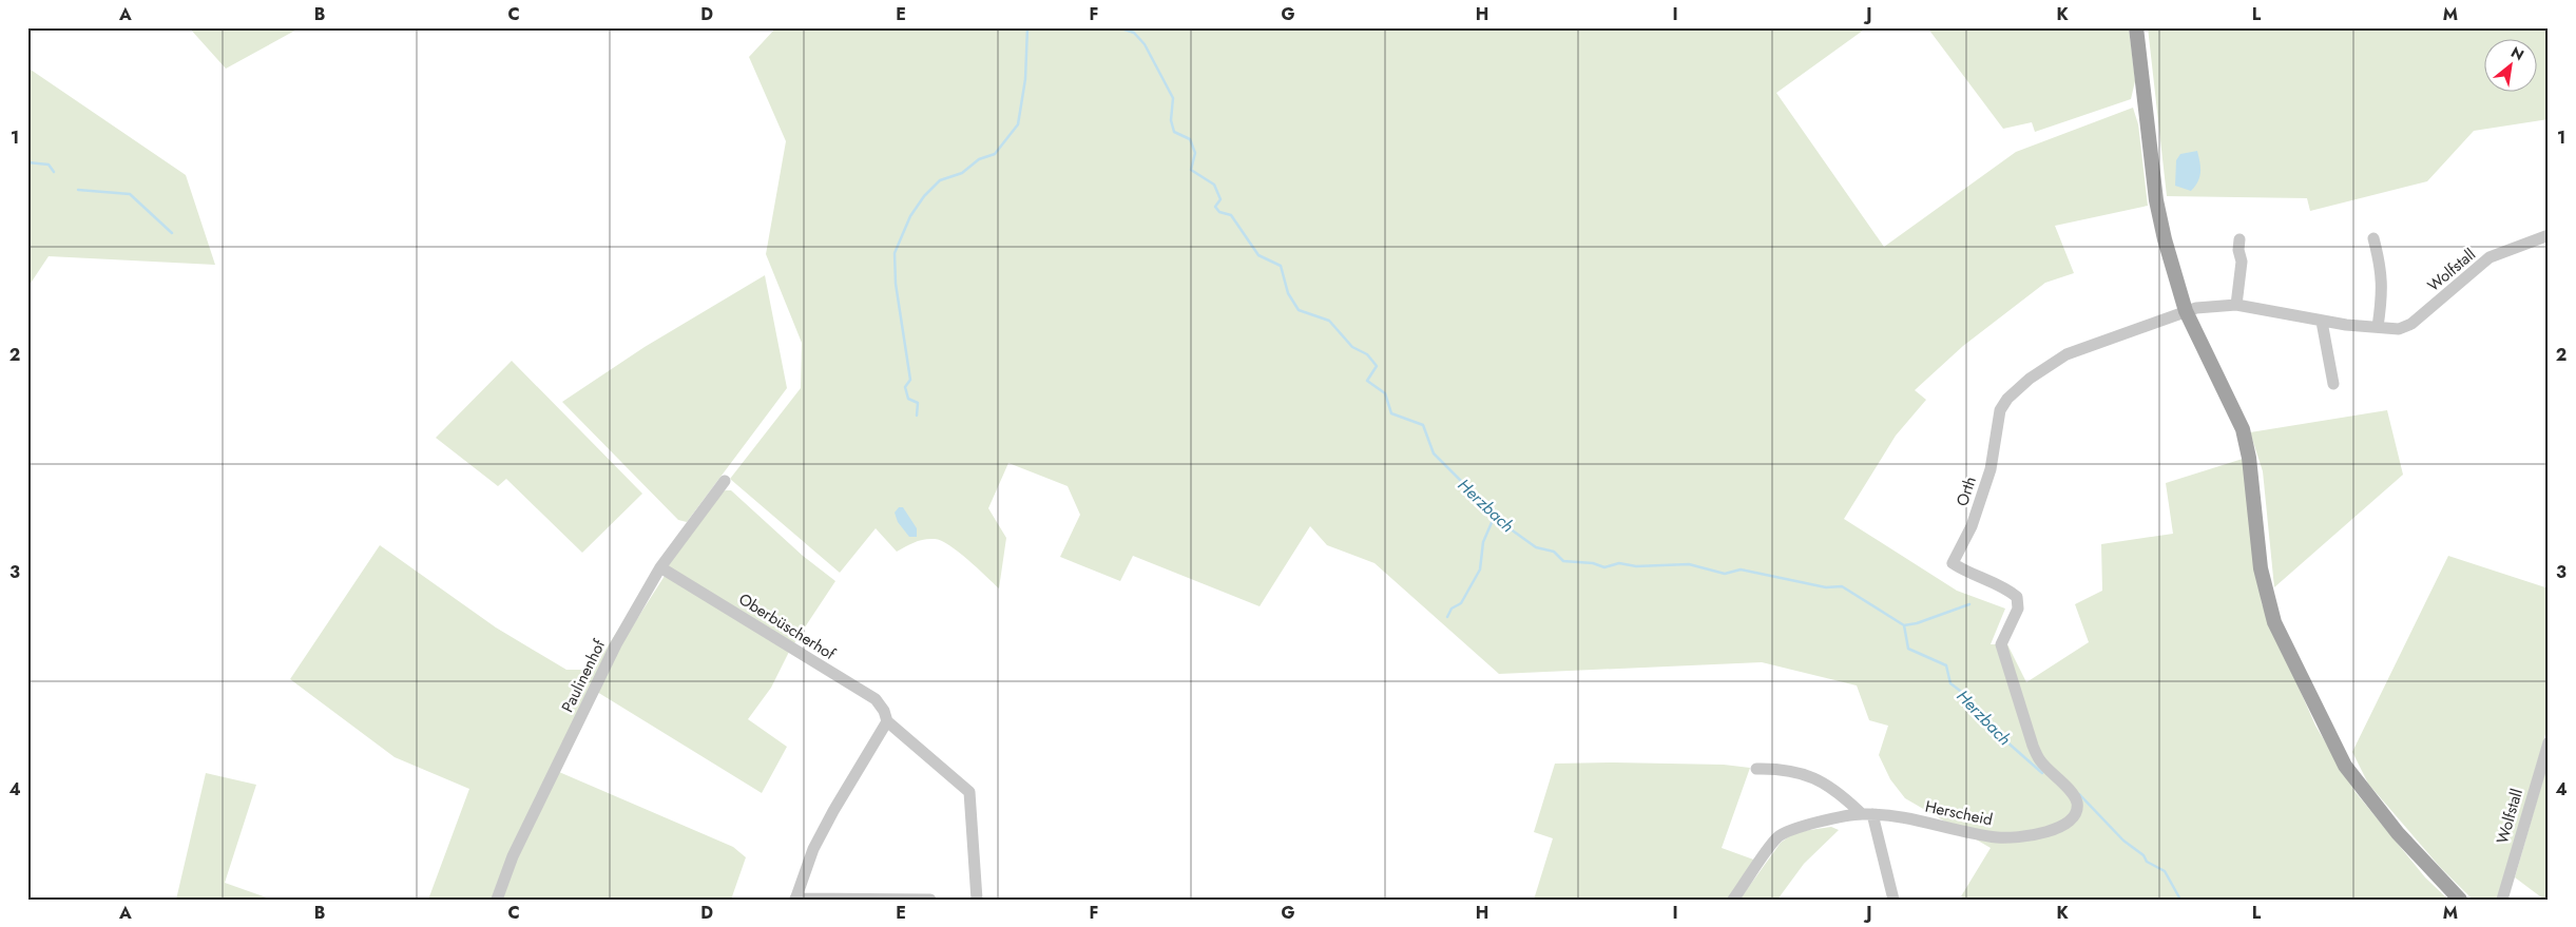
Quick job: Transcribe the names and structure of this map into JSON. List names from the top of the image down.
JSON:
{
  "streets": {
    "street": [
      "Wolfstall",
      "Orth",
      "Oberbüscherhof",
      "Paulinenhof",
      "Herscheid"
    ]
  },
  "crossings": [
    ["Wolfstall", "Orth"],
    ["Orth", "Herscheid"],
    ["Oberbüscherhof", "Paulinenhof"]
  ],
  "water": ["Herzbach"],
  "north": "top right",
  "grid": {
    "columns": [
      "A",
      "B",
      "C",
      "D",
      "E",
      "F",
      "G",
      "H",
      "I",
      "J",
      "K",
      "L",
      "M"
    ],
    "rows": [
      "1",
      "2",
      "3",
      "4"
    ]
  }
}
